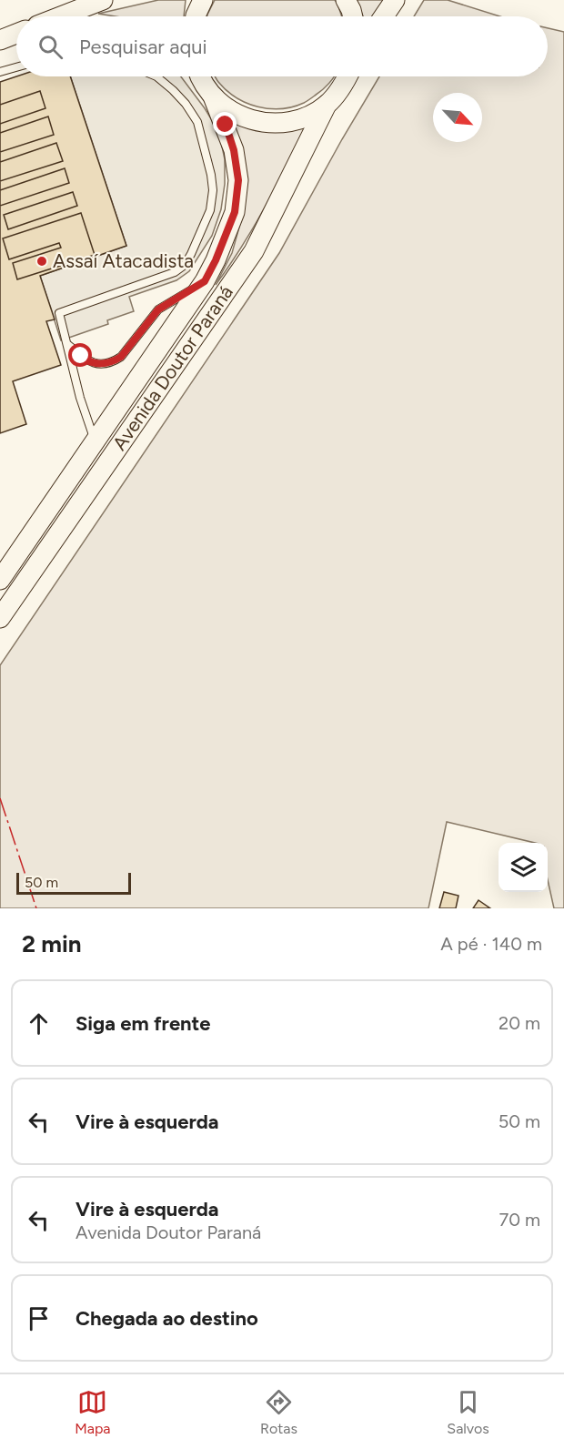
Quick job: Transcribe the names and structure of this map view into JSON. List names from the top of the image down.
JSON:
{
  "streets": {
    "main road": ["Avenida Doutor Paraná"]
  },
  "places": ["Assaí Atacadista"],
  "scale_bar": "50 m",
  "north": "bottom right",
  "page": {
    "search": "Pesquisar aqui",
    "scale": "50 m",
    "heading": ["2 min", "A pé · 140 m"],
    "list": [
      ["Siga em frente", "20 m"],
      ["Vire à esquerda", "50 m"],
      ["Vire à esquerda", "Avenida Doutor Paraná", "70 m"],
      "Chegada ao destino"
    ],
    "nav": ["Mapa", "Rotas", "Salvos"]
  }
}
